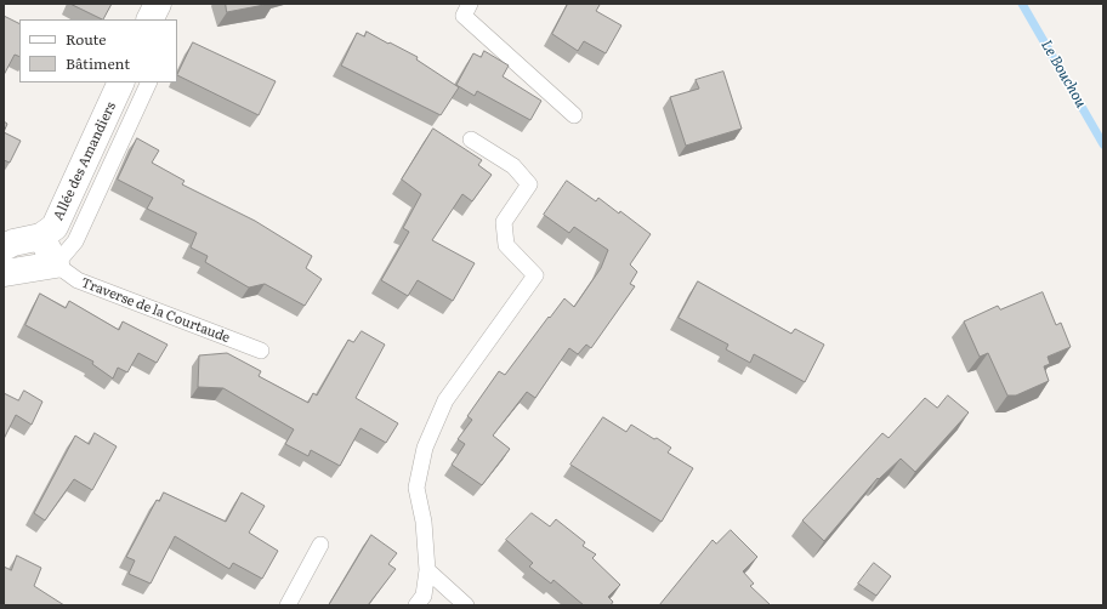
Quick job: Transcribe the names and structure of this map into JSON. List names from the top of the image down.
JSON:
{
  "streets": {
    "street": ["Allée des Amandiers", "Traverse de la Courtaude"]
  },
  "crossings": [
    ["Allée des Amandiers", "Traverse de la Courtaude"]
  ],
  "water": ["Le Bouchou"],
  "legend": ["Route", "Bâtiment"]
}
